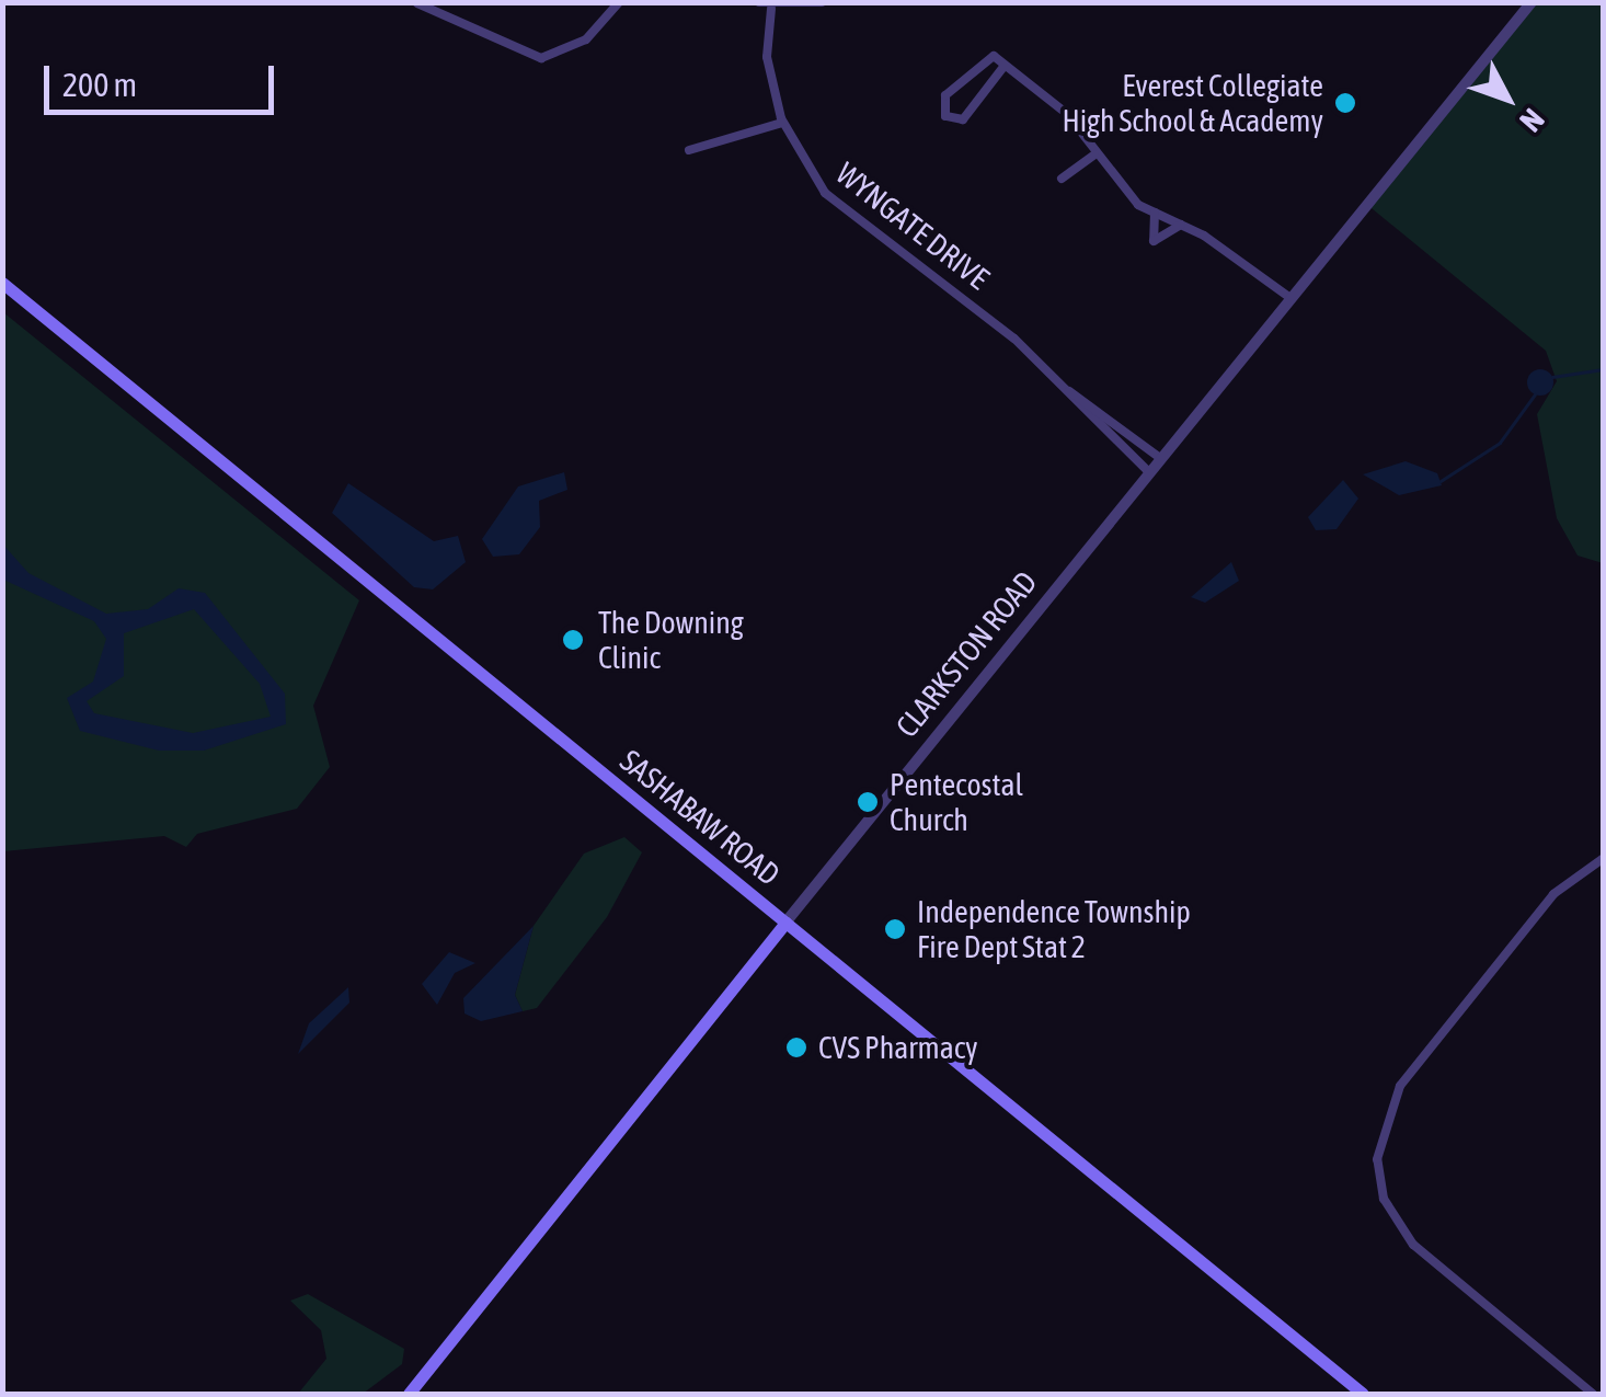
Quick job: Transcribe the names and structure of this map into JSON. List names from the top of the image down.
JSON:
{
  "streets": {
    "main road": ["CLARKSTON ROAD", "SASHABAW ROAD"],
    "street": ["WYNGATE DRIVE"]
  },
  "crossings": [
    ["WYNGATE DRIVE", "CLARKSTON ROAD"],
    ["CLARKSTON ROAD", "SASHABAW ROAD"]
  ],
  "places": [
    "Everest Collegiate High School & Academy",
    "The Downing Clinic",
    "Pentecostal Church",
    "Independence Township Fire Dept Stat 2",
    "CVS Pharmacy"
  ],
  "scale_bar": "200 m",
  "north": "bottom right"
}
